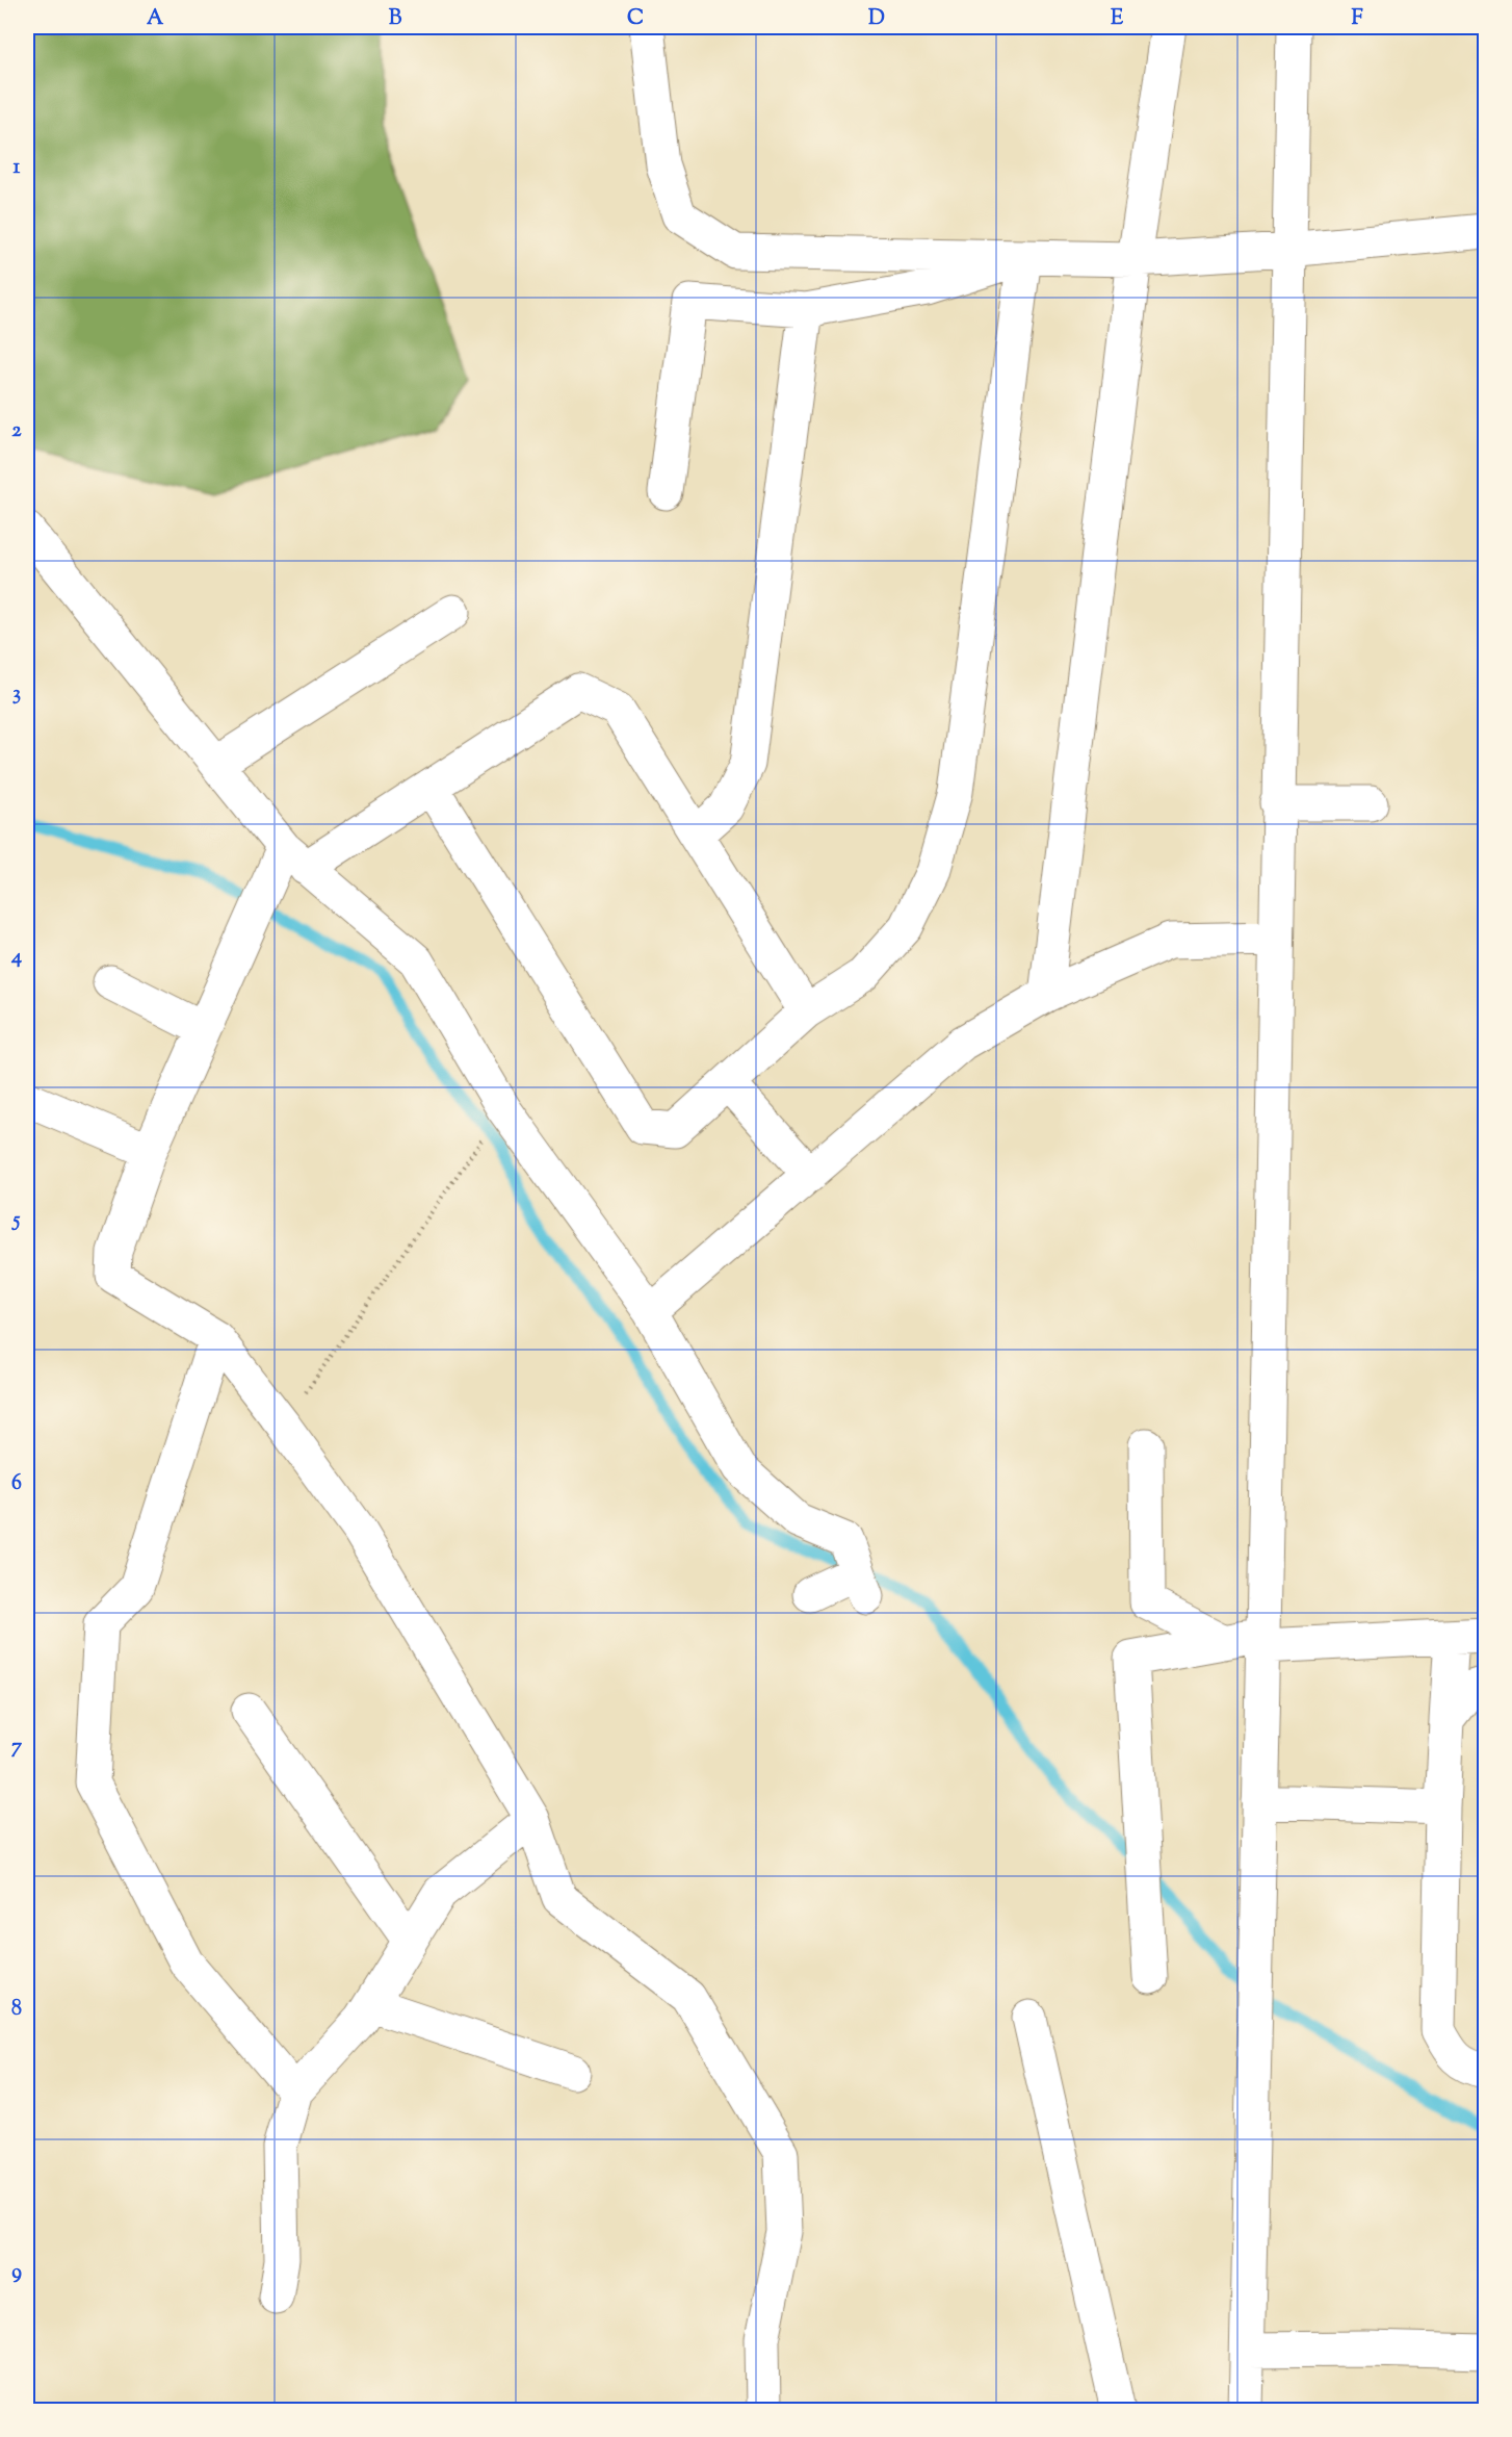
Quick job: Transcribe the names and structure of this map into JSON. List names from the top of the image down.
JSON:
{
  "grid": {
    "columns": [
      "A",
      "B",
      "C",
      "D",
      "E",
      "F"
    ],
    "rows": [
      "1",
      "2",
      "3",
      "4",
      "5",
      "6",
      "7",
      "8",
      "9"
    ]
  }
}
